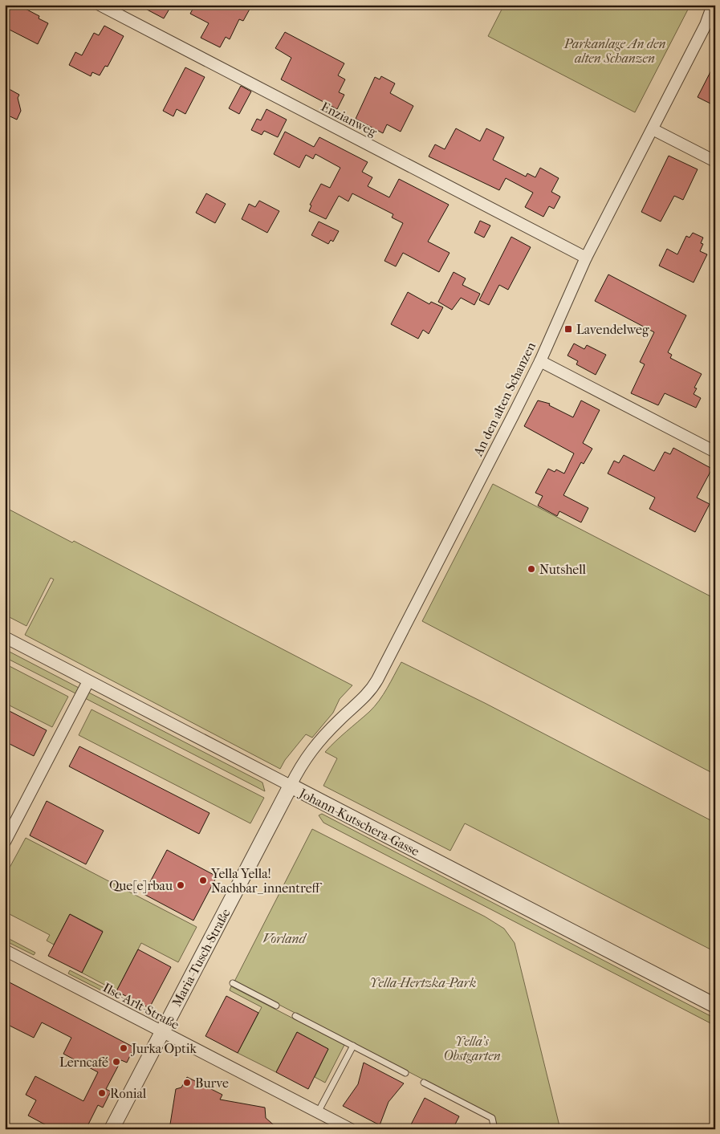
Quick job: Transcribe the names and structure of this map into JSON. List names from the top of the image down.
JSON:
{
  "streets": {
    "street": [
      "Enzianweg",
      "An den alten Schanzen",
      "Johann-Kutschera-Gasse",
      "Maria-Tusch-Straße",
      "Ilse-Arlt-Straße"
    ]
  },
  "crossings": [
    ["Enzianweg", "An den alten Schanzen"],
    ["An den alten Schanzen", "Johann-Kutschera-Gasse"],
    ["An den alten Schanzen", "Maria-Tusch-Straße"],
    ["Johann-Kutschera-Gasse", "Maria-Tusch-Straße"],
    ["Maria-Tusch-Straße", "Ilse-Arlt-Straße"]
  ],
  "parks": [
    "Parkanlage An den alten Schanzen",
    "Vorland",
    "Yella-Hertzka-Park",
    "Yella's Obstgarten"
  ],
  "places": {
    "transit": ["Lavendelweg"],
    "other": [
      "Nutshell",
      "Yella Yella! Nachbar_innentreff",
      "Que[e]rbau",
      "Jurka Optik",
      "Lerncafé",
      "Burve",
      "Ronial"
    ]
  }
}
